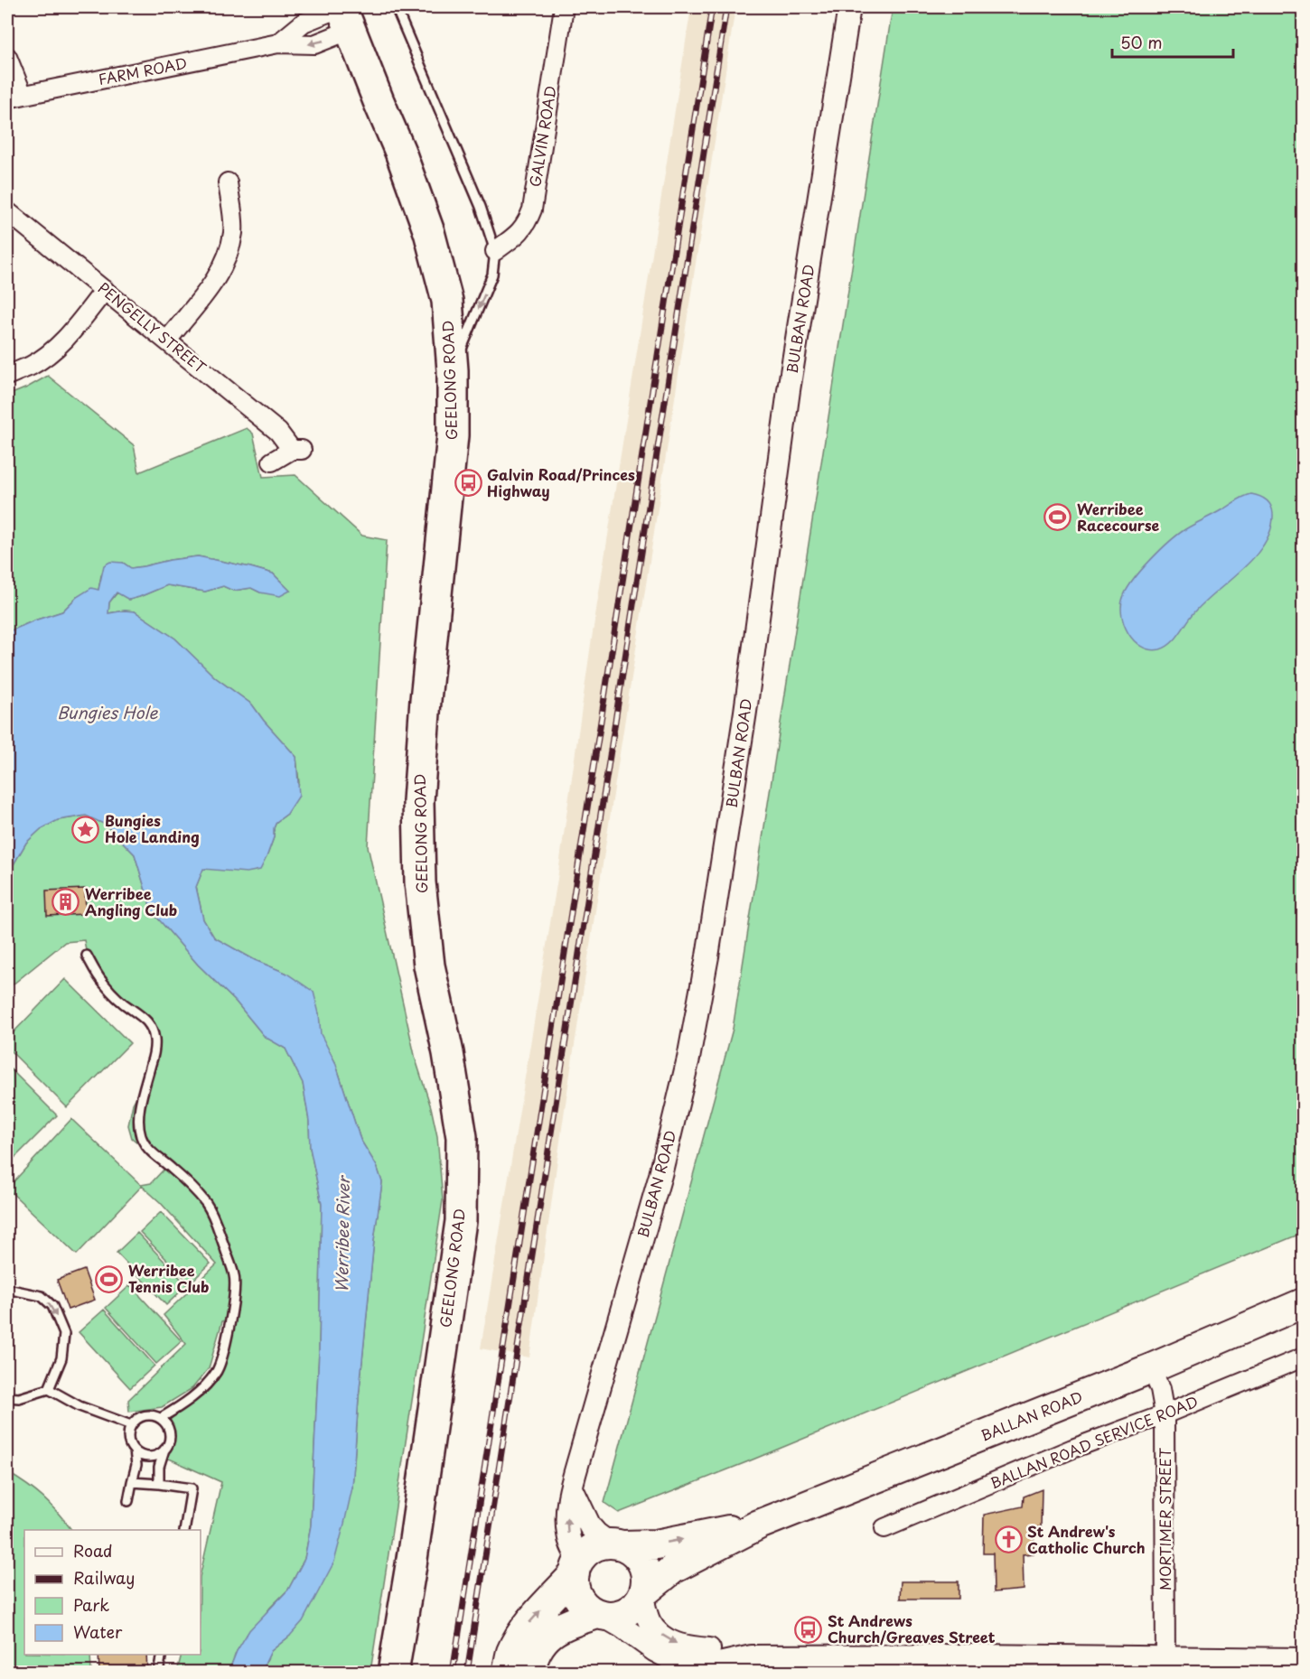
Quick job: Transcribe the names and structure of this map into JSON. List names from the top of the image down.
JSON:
{
  "streets": {
    "highway": ["GEELONG ROAD"],
    "main road": ["BALLAN ROAD"],
    "street": [
      "FARM ROAD",
      "GALVIN ROAD",
      "BULBAN ROAD",
      "PENGELLY STREET",
      "BALLAN ROAD SERVICE ROAD",
      "MORTIMER STREET"
    ]
  },
  "crossings": [
    ["FARM ROAD", "GEELONG ROAD"],
    ["BULBAN ROAD", "BALLAN ROAD"],
    ["BALLAN ROAD", "MORTIMER STREET"],
    ["BALLAN ROAD SERVICE ROAD", "MORTIMER STREET"]
  ],
  "water": ["Bungies Hole", "Werribee River"],
  "places": {
    "bus stop": ["Galvin Road/Princes Highway", "St Andrews Church/Greaves Street"],
    "sports": ["Werribee Racecourse", "Werribee Tennis Club"],
    "place": ["Bungies Hole Landing"],
    "building": ["Werribee Angling Club"],
    "church": ["St Andrew's Catholic Church"]
  },
  "legend": [
    "Road",
    "Railway",
    "Park",
    "Water"
  ],
  "scale_bar": "50 m"
}
